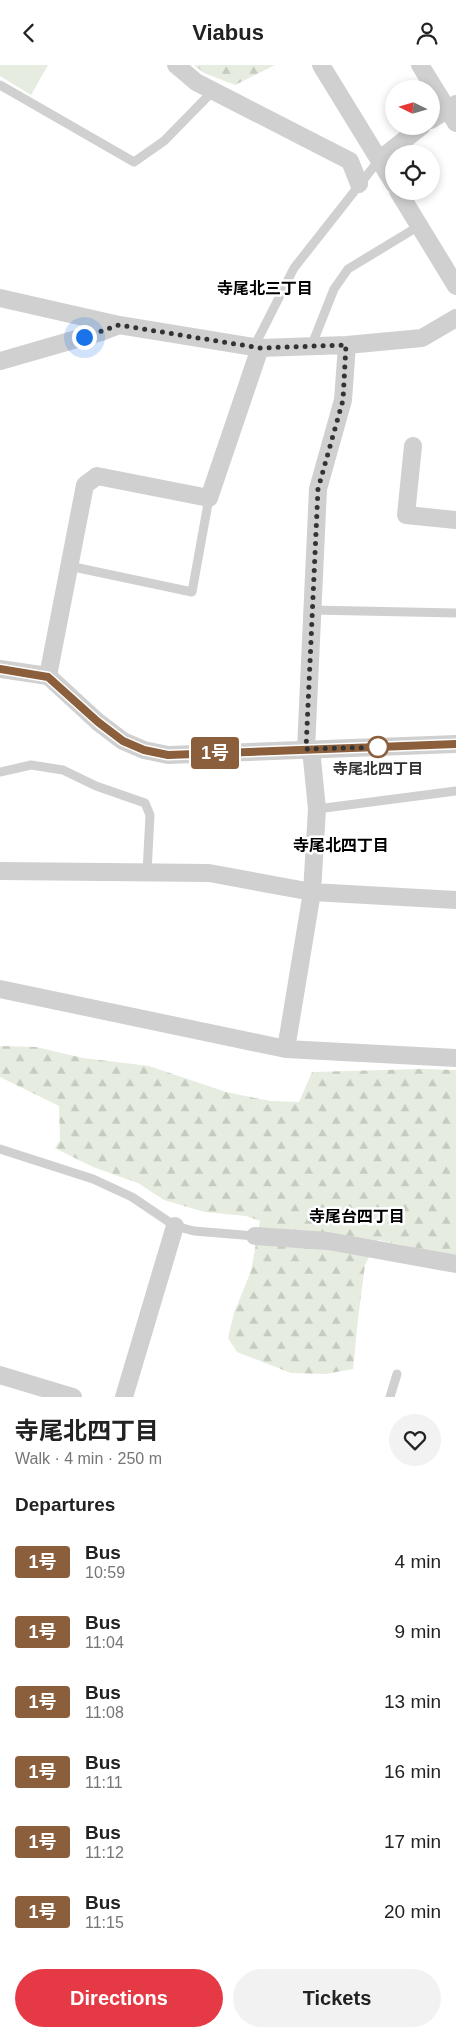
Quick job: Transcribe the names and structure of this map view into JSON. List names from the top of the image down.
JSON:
{
  "districts": ["寺尾北三丁目", "寺尾北四丁目", "寺尾台四丁目"],
  "places": ["寺尾北四丁目"],
  "lines": ["bus line 1号"],
  "north": "left",
  "page": {
    "header": "Viabus",
    "on_map": "1号",
    "heading": [
      ["寺尾北四丁目", "Walk · 4 min · 250 m"],
      "Departures"
    ],
    "list": [
      {
        "mark": "1号",
        "name": "Bus",
        "note": "10:59",
        "value": "4 min"
      },
      {
        "mark": "1号",
        "name": "Bus",
        "note": "11:04",
        "value": "9 min"
      },
      {
        "mark": "1号",
        "name": "Bus",
        "note": "11:08",
        "value": "13 min"
      },
      {
        "mark": "1号",
        "name": "Bus",
        "note": "11:11",
        "value": "16 min"
      },
      {
        "mark": "1号",
        "name": "Bus",
        "note": "11:12",
        "value": "17 min"
      },
      {
        "mark": "1号",
        "name": "Bus",
        "note": "11:15",
        "value": "20 min"
      }
    ],
    "buttons": ["Directions", "Tickets"]
  }
}
